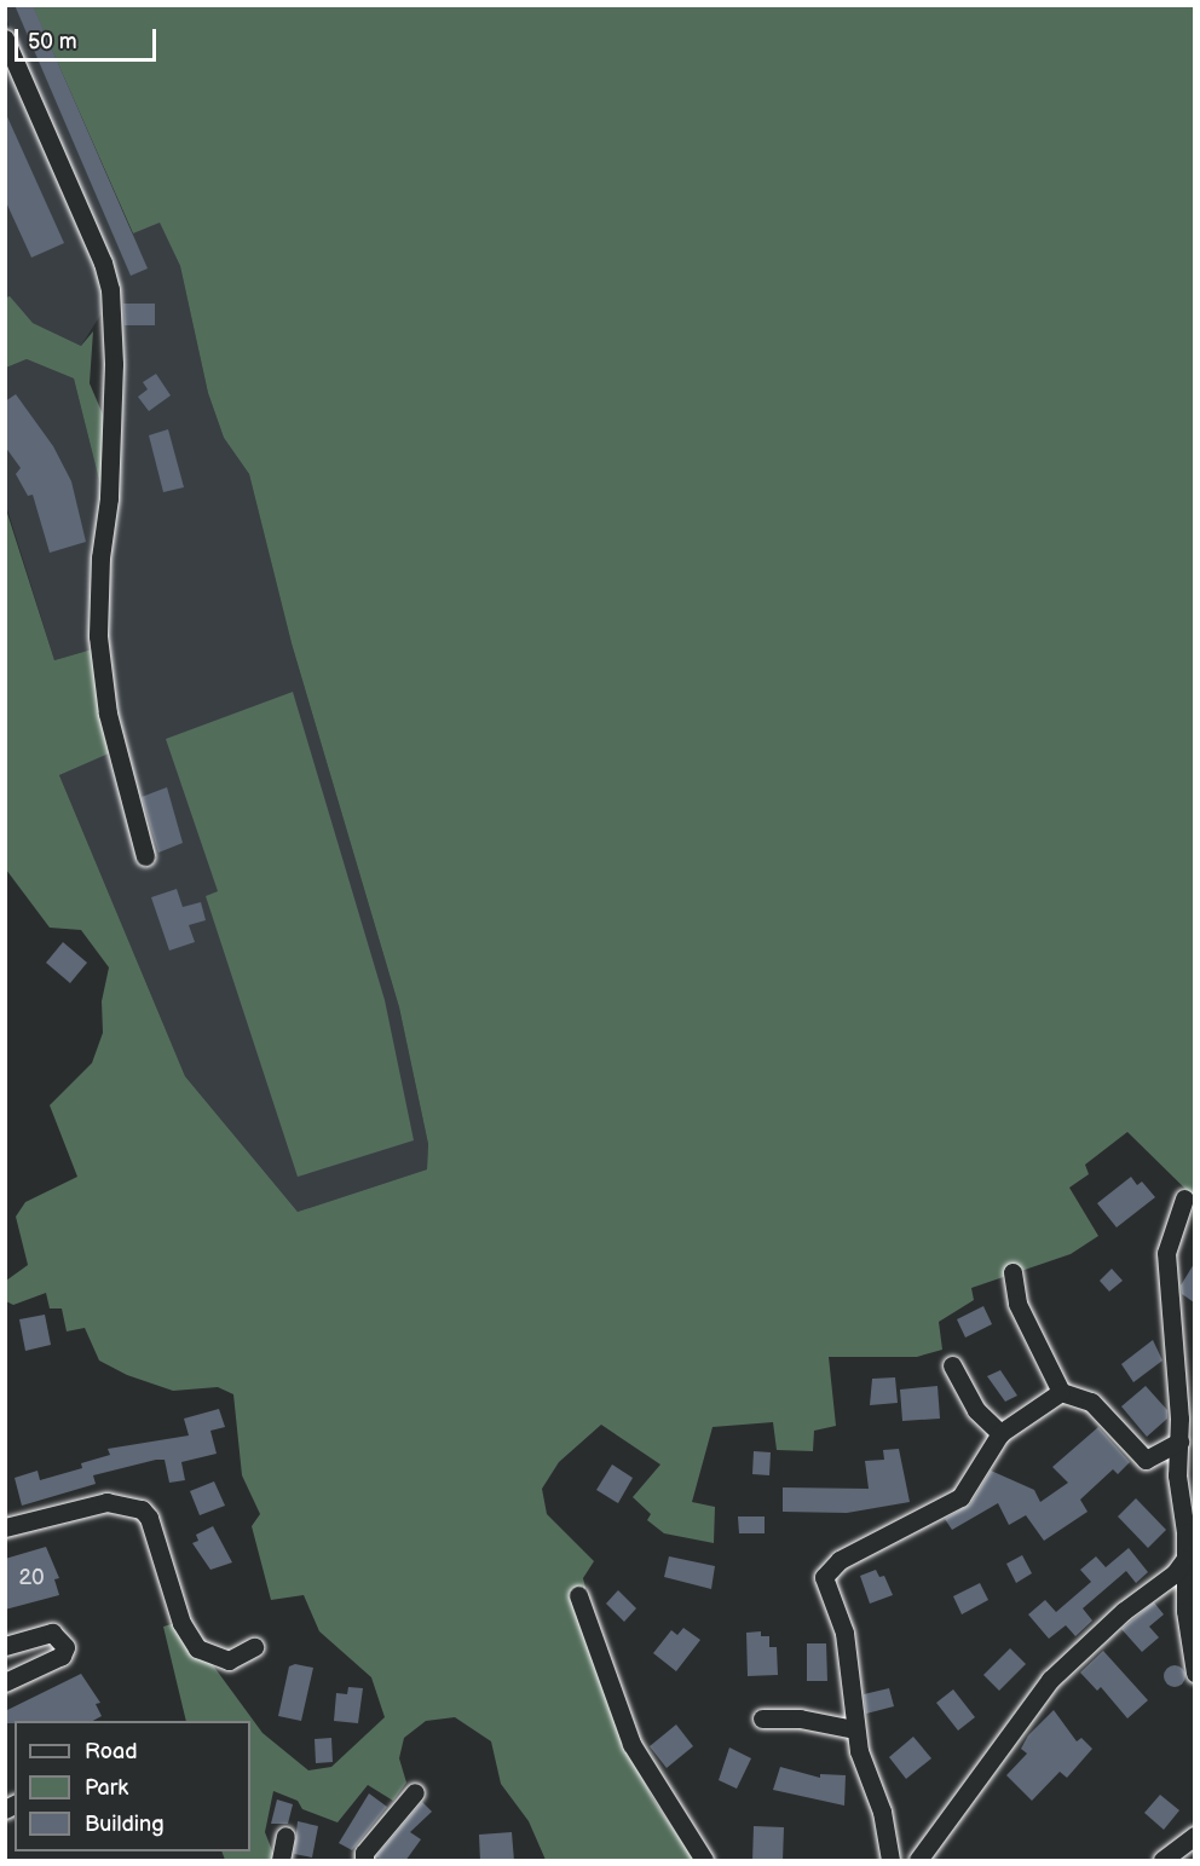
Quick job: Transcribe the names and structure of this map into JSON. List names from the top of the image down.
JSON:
{
  "house_numbers": ["20"],
  "legend": ["Road", "Park", "Building"],
  "scale_bar": "50 m"
}
